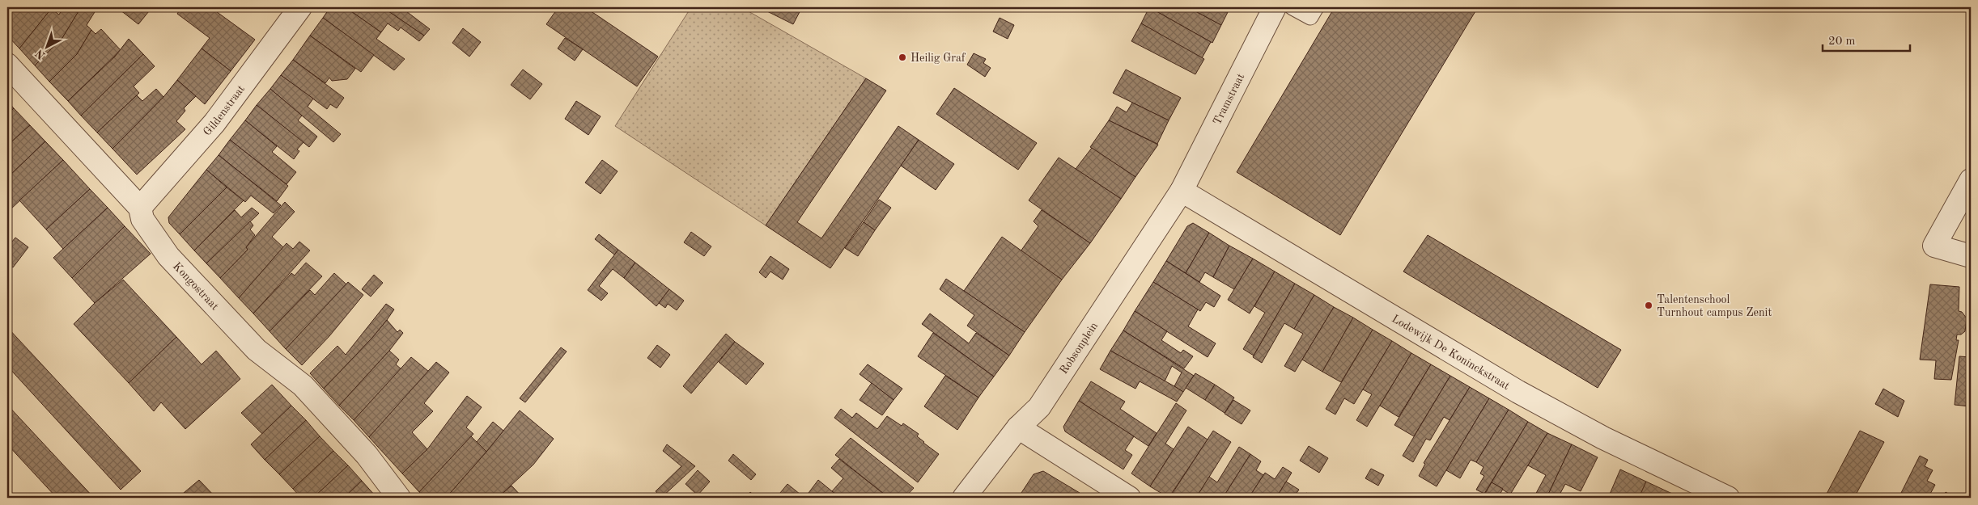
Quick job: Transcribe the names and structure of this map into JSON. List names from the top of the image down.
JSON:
{
  "streets": {
    "street": [
      "Tramstraat",
      "Gildenstraat",
      "Kongostraat",
      "Robsonplein",
      "Lodewijk De Koninckstraat"
    ]
  },
  "crossings": [
    ["Tramstraat", "Robsonplein"],
    ["Tramstraat", "Lodewijk De Koninckstraat"],
    ["Gildenstraat", "Kongostraat"],
    ["Robsonplein", "Lodewijk De Koninckstraat"]
  ],
  "places": ["Heilig Graf", "Talentenschool Turnhout campus Zenit"],
  "scale_bar": "20 m",
  "north": "bottom left"
}
